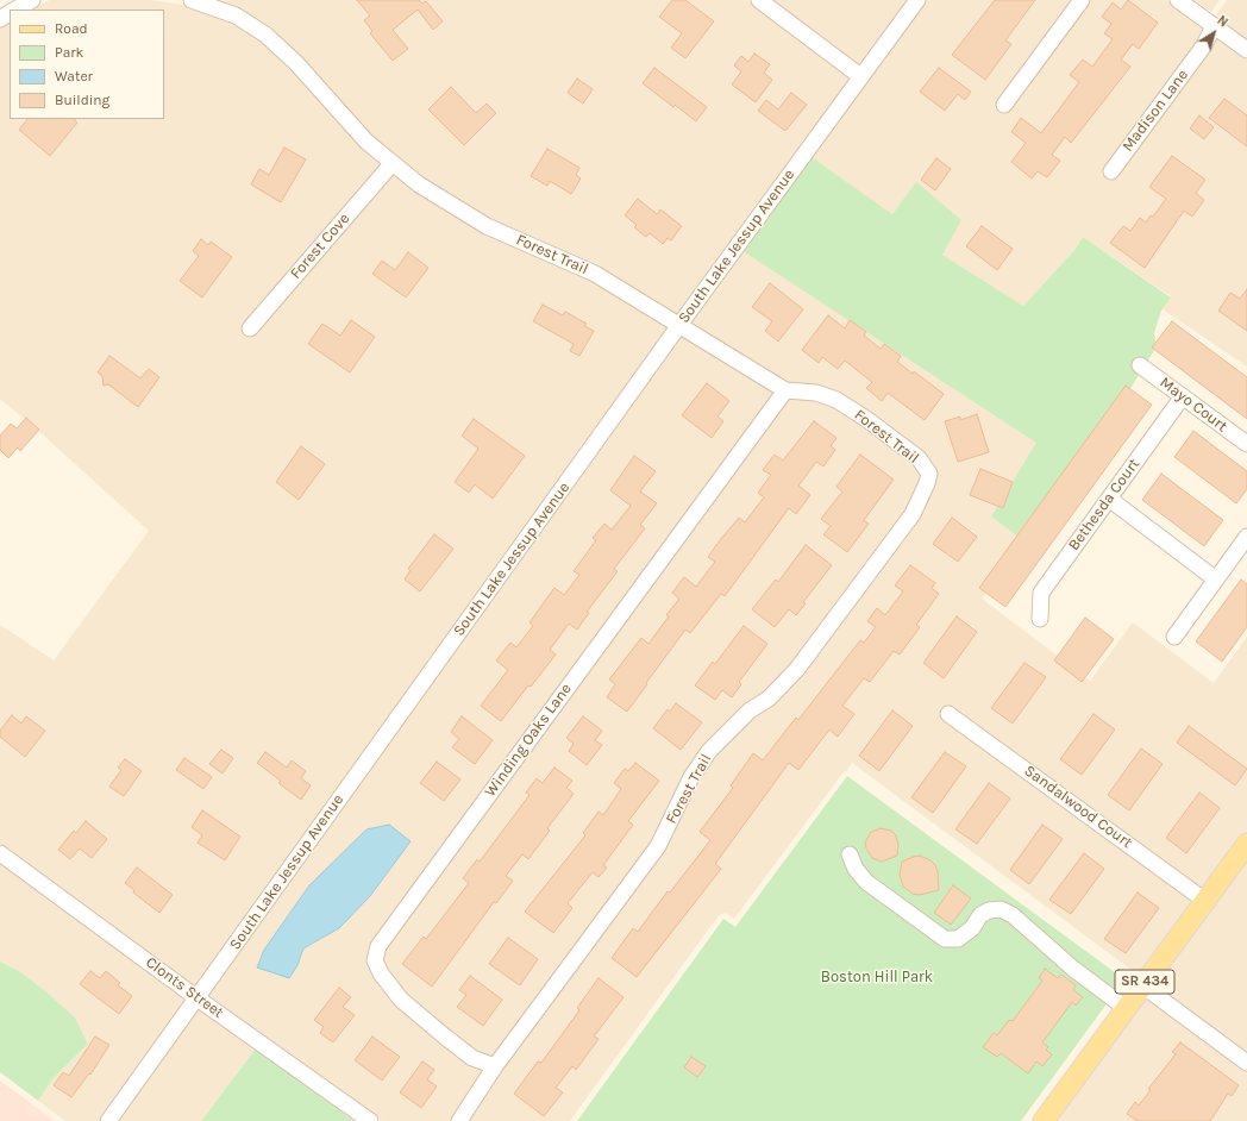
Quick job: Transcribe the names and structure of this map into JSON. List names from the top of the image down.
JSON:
{
  "streets": {
    "main road": ["SR 434"],
    "street": [
      "Madison Lane",
      "Forest Cove",
      "South Lake Jessup Avenue",
      "Forest Trail",
      "Mayo Court",
      "Bethesda Court",
      "Winding Oaks Lane",
      "Sandalwood Court",
      "Clonts Street"
    ]
  },
  "crossings": [
    ["Forest Cove", "Forest Trail"],
    ["South Lake Jessup Avenue", "Forest Trail"],
    ["South Lake Jessup Avenue", "Clonts Street"],
    ["Forest Trail", "Winding Oaks Lane"],
    ["Mayo Court", "Bethesda Court"],
    ["Sandalwood Court", "SR 434"]
  ],
  "parks": ["Boston Hill Park"],
  "legend": [
    "Road",
    "Park",
    "Water",
    "Building"
  ],
  "north": "top right"
}
